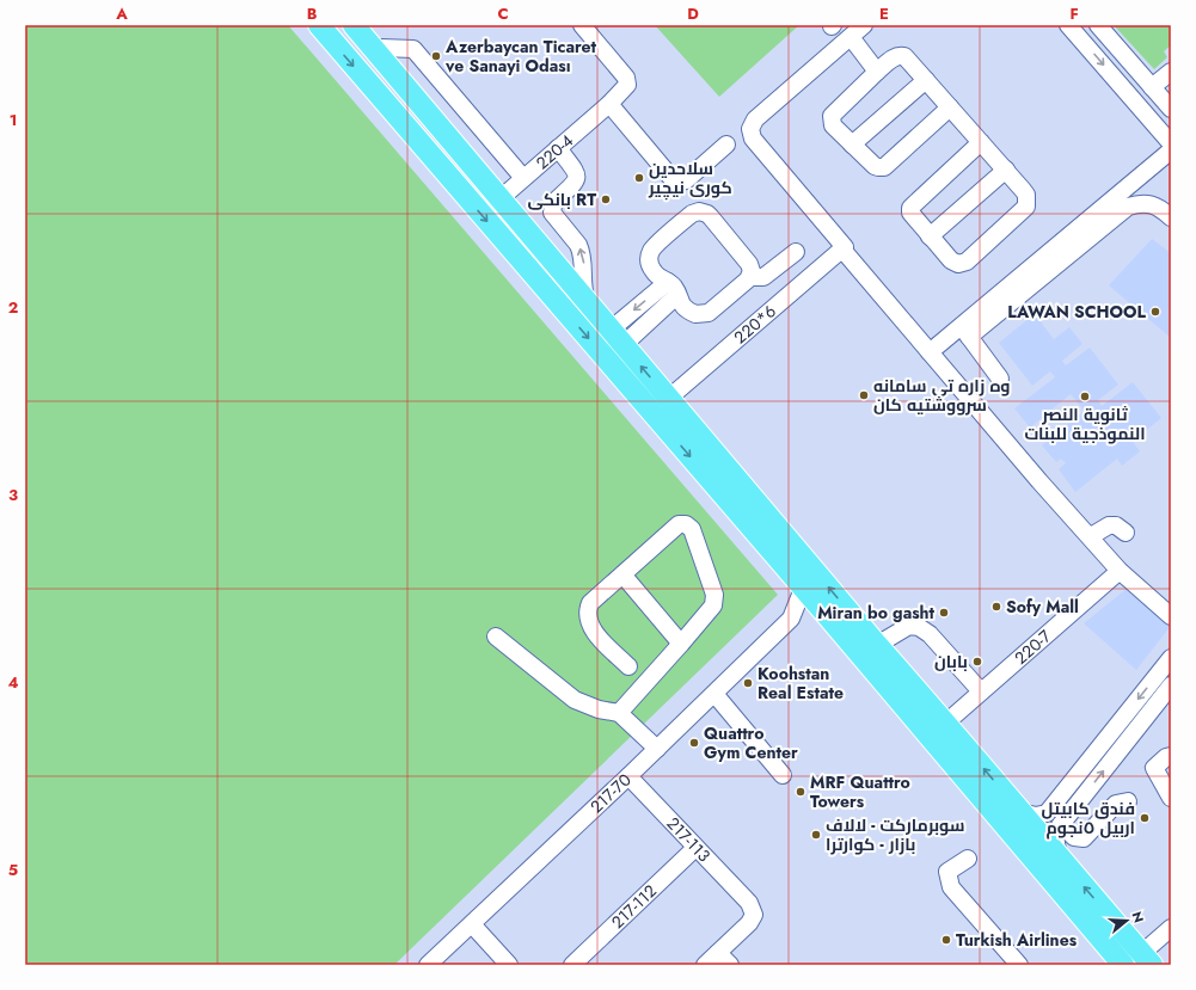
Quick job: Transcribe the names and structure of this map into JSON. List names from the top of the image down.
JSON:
{
  "streets": {
    "street": [
      "220-4",
      "220*6",
      "220-7",
      "217-70",
      "217-113",
      "217-112"
    ]
  },
  "crossings": [
    ["217-70", "217-113"],
    ["217-113", "217-112"]
  ],
  "places": [
    "Azerbaycan Ticaret ve Sanayi Odası",
    "سلاحدین كوری نیچیر",
    "بانكی RT",
    "LAWAN SCHOOL",
    "وه زاره تى سامانه سرووشتيه كان",
    "ثانوية النصر النموذجية للبنات",
    "Sofy Mall",
    "Miran bo gasht",
    "بابان",
    "Koohstan Real Estate",
    "Quattro Gym Center",
    "MRF Quattro Towers",
    "فندق كابيتل اربيل ٥نجوم",
    "سوبرماركت - لالاف بازار - كوارترا",
    "Turkish Airlines"
  ],
  "north": "right",
  "grid": {
    "columns": [
      "A",
      "B",
      "C",
      "D",
      "E",
      "F"
    ],
    "rows": [
      "1",
      "2",
      "3",
      "4",
      "5"
    ]
  }
}
